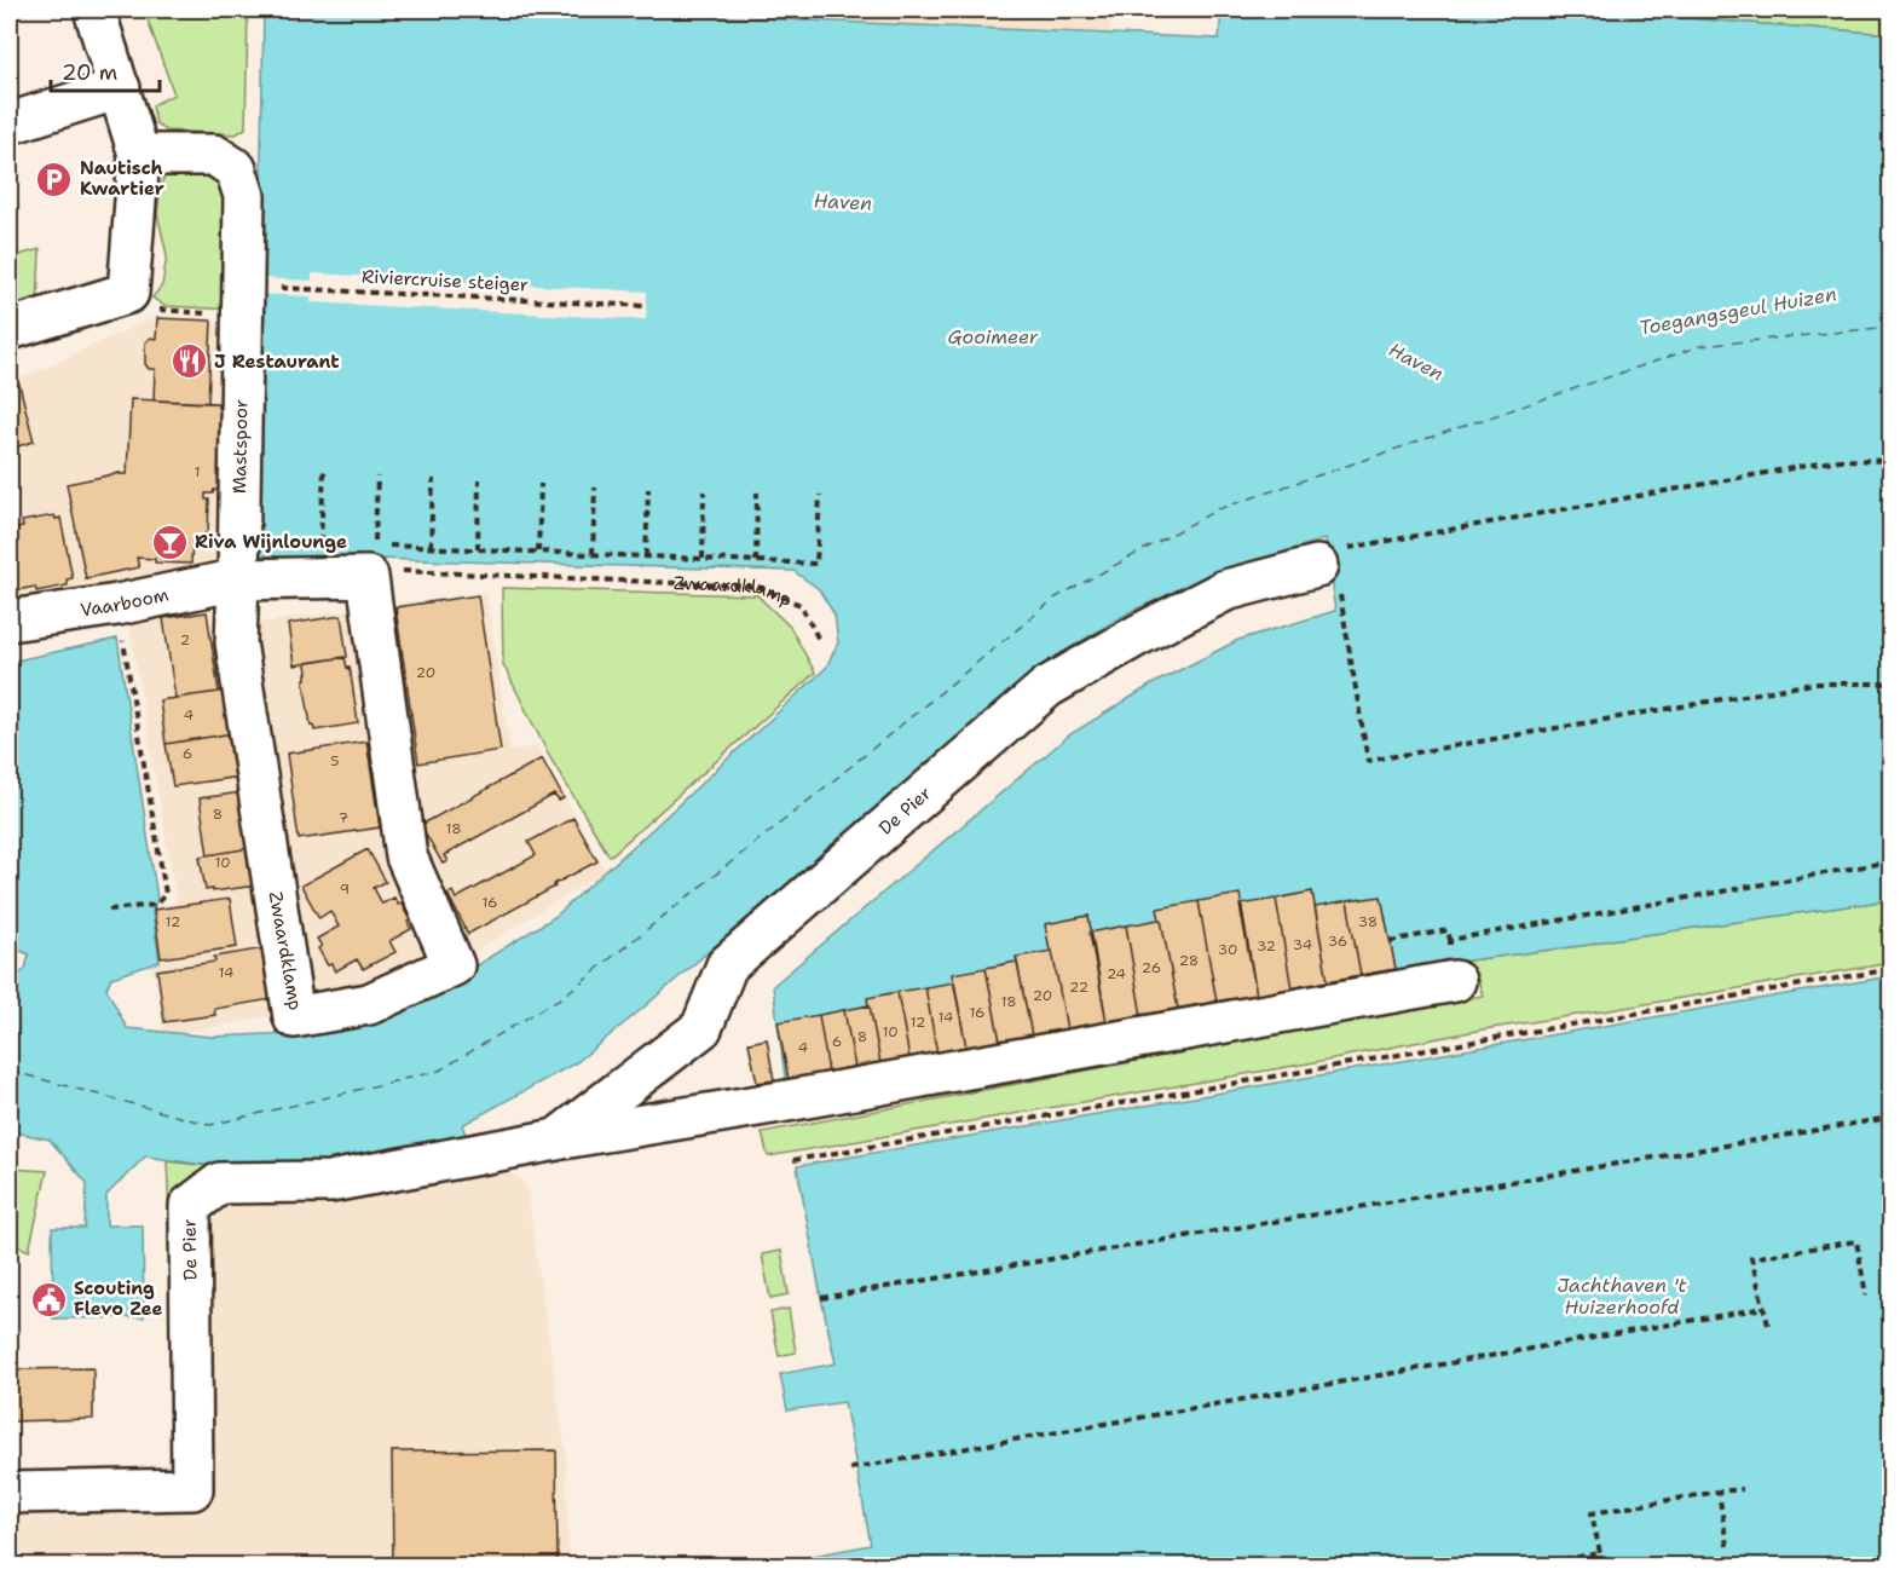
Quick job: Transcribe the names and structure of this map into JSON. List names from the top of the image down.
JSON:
{
  "streets": {
    "street": [
      "Mastspoor",
      "Zwaardklamp",
      "Vaarboom",
      "De Pier"
    ],
    "path": ["Riviercruise steiger"]
  },
  "crossings": [
    ["Riviercruise steiger", "Mastspoor"],
    ["Mastspoor", "Zwaardklamp"],
    ["Mastspoor", "Vaarboom"],
    ["Zwaardklamp", "Vaarboom"]
  ],
  "water": [
    "Haven",
    "Toegangsgeul Huizen",
    "Gooimeer",
    "Jachthaven 't Huizerhoofd"
  ],
  "places": {
    "parking": ["Nautisch Kwartier"],
    "restaurant": ["J Restaurant"],
    "bar": ["Riva Wijnlounge"],
    "public building": ["Scouting Flevo Zee"]
  },
  "house_numbers": [
    "1",
    "2",
    "20",
    "4",
    "6",
    "5",
    "8",
    "7",
    "18",
    "10",
    "9",
    "16",
    "12",
    "38",
    "36",
    "34",
    "32",
    "30",
    "28",
    "26",
    "14",
    "24",
    "22",
    "20",
    "18",
    "16",
    "14",
    "12",
    "10",
    "8",
    "6",
    "4"
  ],
  "scale_bar": "20 m"
}
